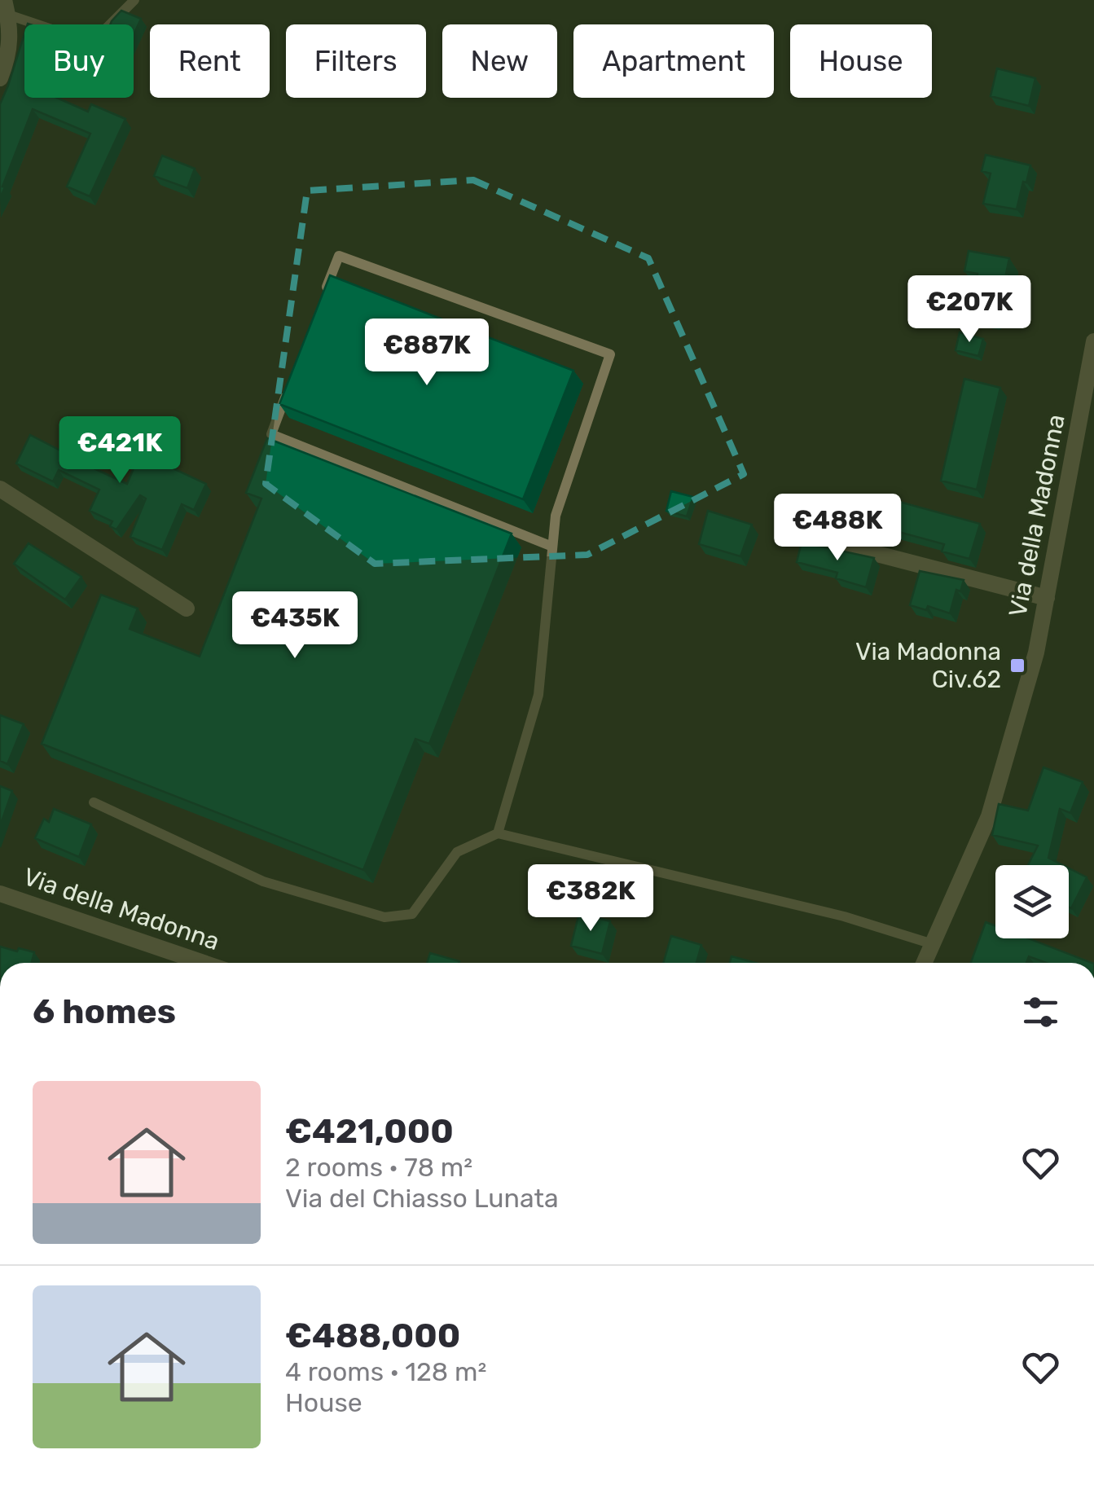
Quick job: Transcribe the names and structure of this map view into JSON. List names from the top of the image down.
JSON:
{
  "streets": {
    "street": ["Via della Madonna"]
  },
  "places": {
    "transit": ["Via Madonna Civ.62"]
  },
  "page": {
    "chip": [
      "Buy",
      "Rent",
      "Filters",
      "New",
      "Apartment",
      "House"
    ],
    "price": [
      "€207K",
      "€887K",
      "€421K",
      "€488K",
      "€435K",
      "€382K"
    ],
    "heading": "6 homes",
    "list": [
      {
        "name": "€421,000",
        "note": "2 rooms · 78 m² · Via del Chiasso Lunata"
      },
      {
        "name": "€488,000",
        "note": "4 rooms · 128 m² · House"
      }
    ]
  }
}
